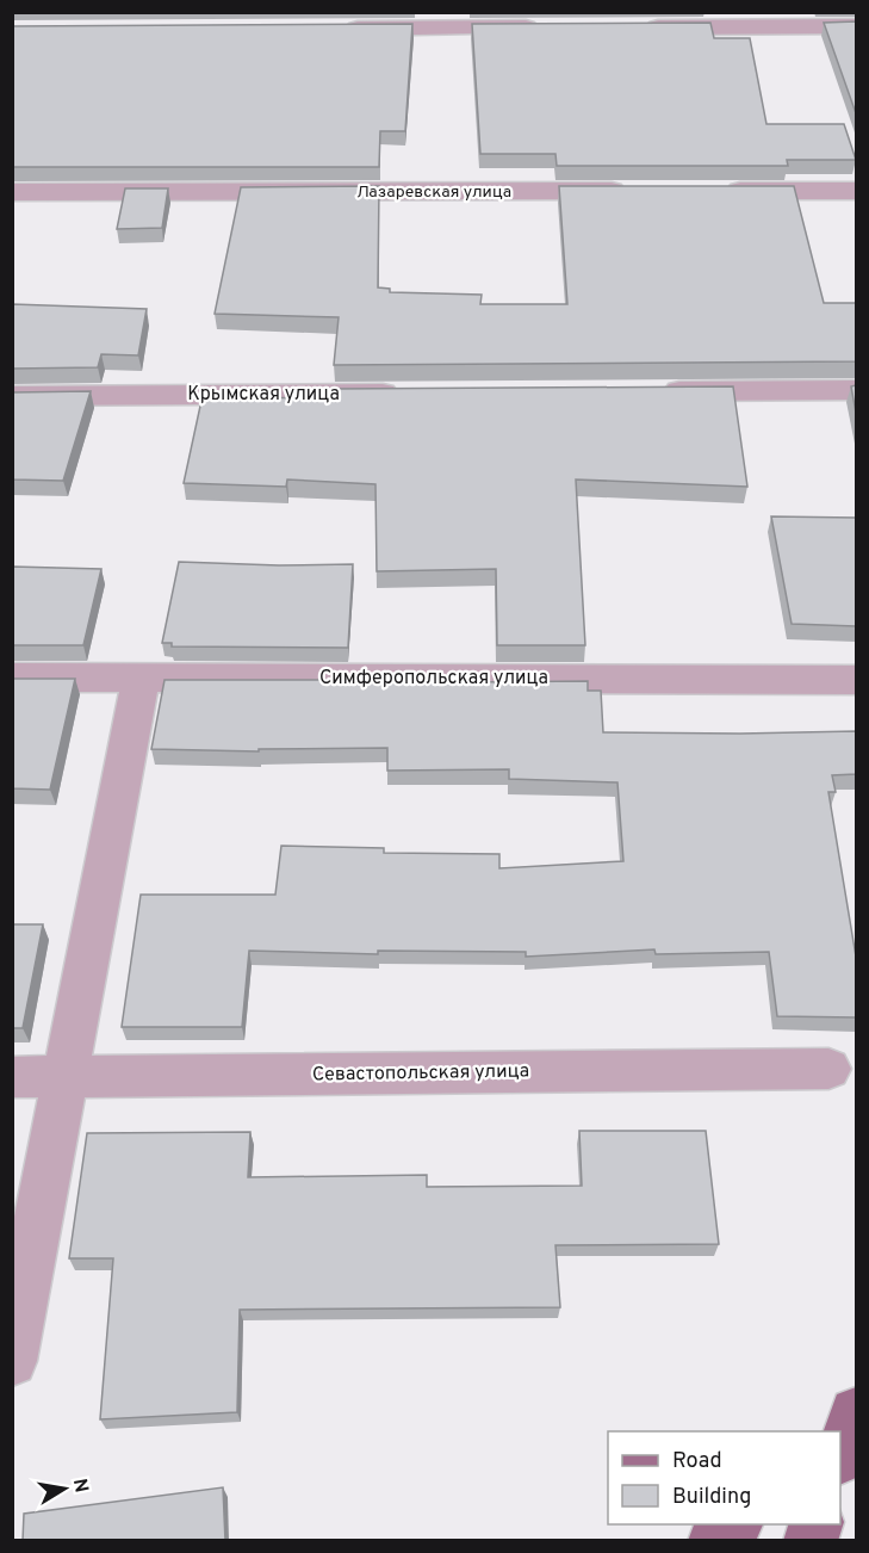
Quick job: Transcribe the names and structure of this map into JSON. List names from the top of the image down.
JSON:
{
  "streets": {
    "street": [
      "Лазаревская улица",
      "Крымская улица",
      "Симферопольская улица",
      "Севастопольская улица"
    ]
  },
  "legend": ["Road", "Building"],
  "north": "right"
}
